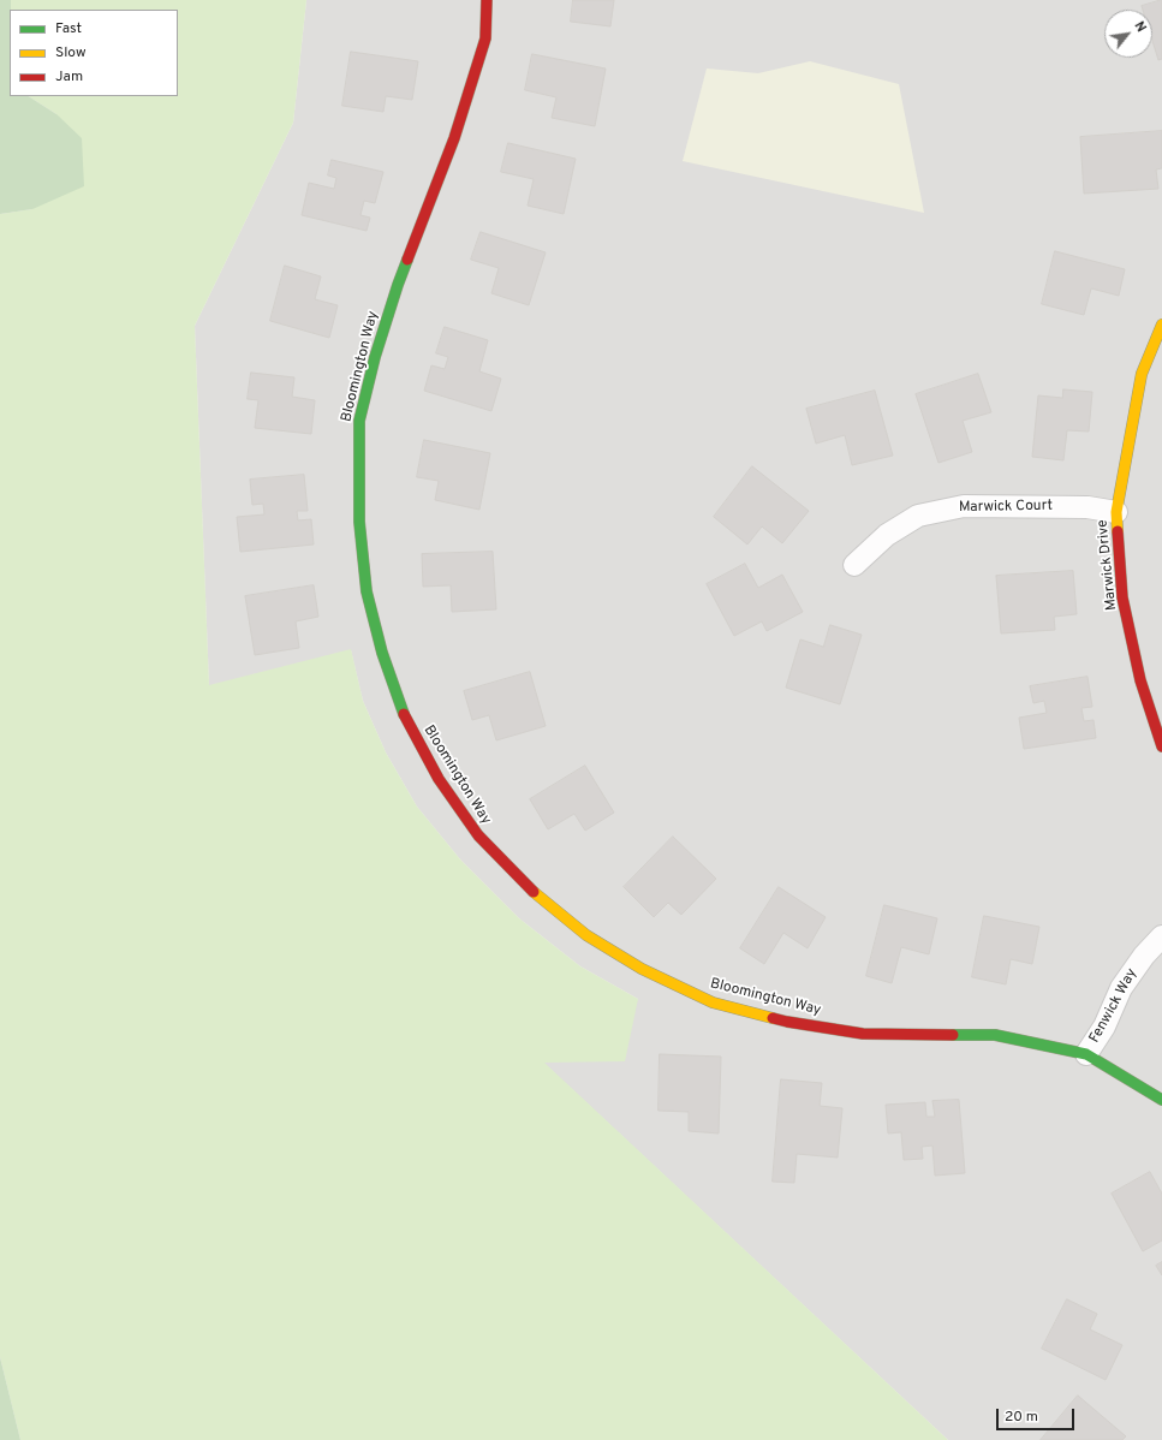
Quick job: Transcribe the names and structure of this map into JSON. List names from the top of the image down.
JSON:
{
  "streets": {
    "street": [
      "Bloomington Way",
      "Marwick Court",
      "Marwick Drive",
      "Fenwick Way"
    ]
  },
  "crossings": [
    ["Bloomington Way", "Fenwick Way"],
    ["Marwick Court", "Marwick Drive"]
  ],
  "legend": ["Fast", "Slow", "Jam"],
  "scale_bar": "20 m",
  "north": "top right"
}
